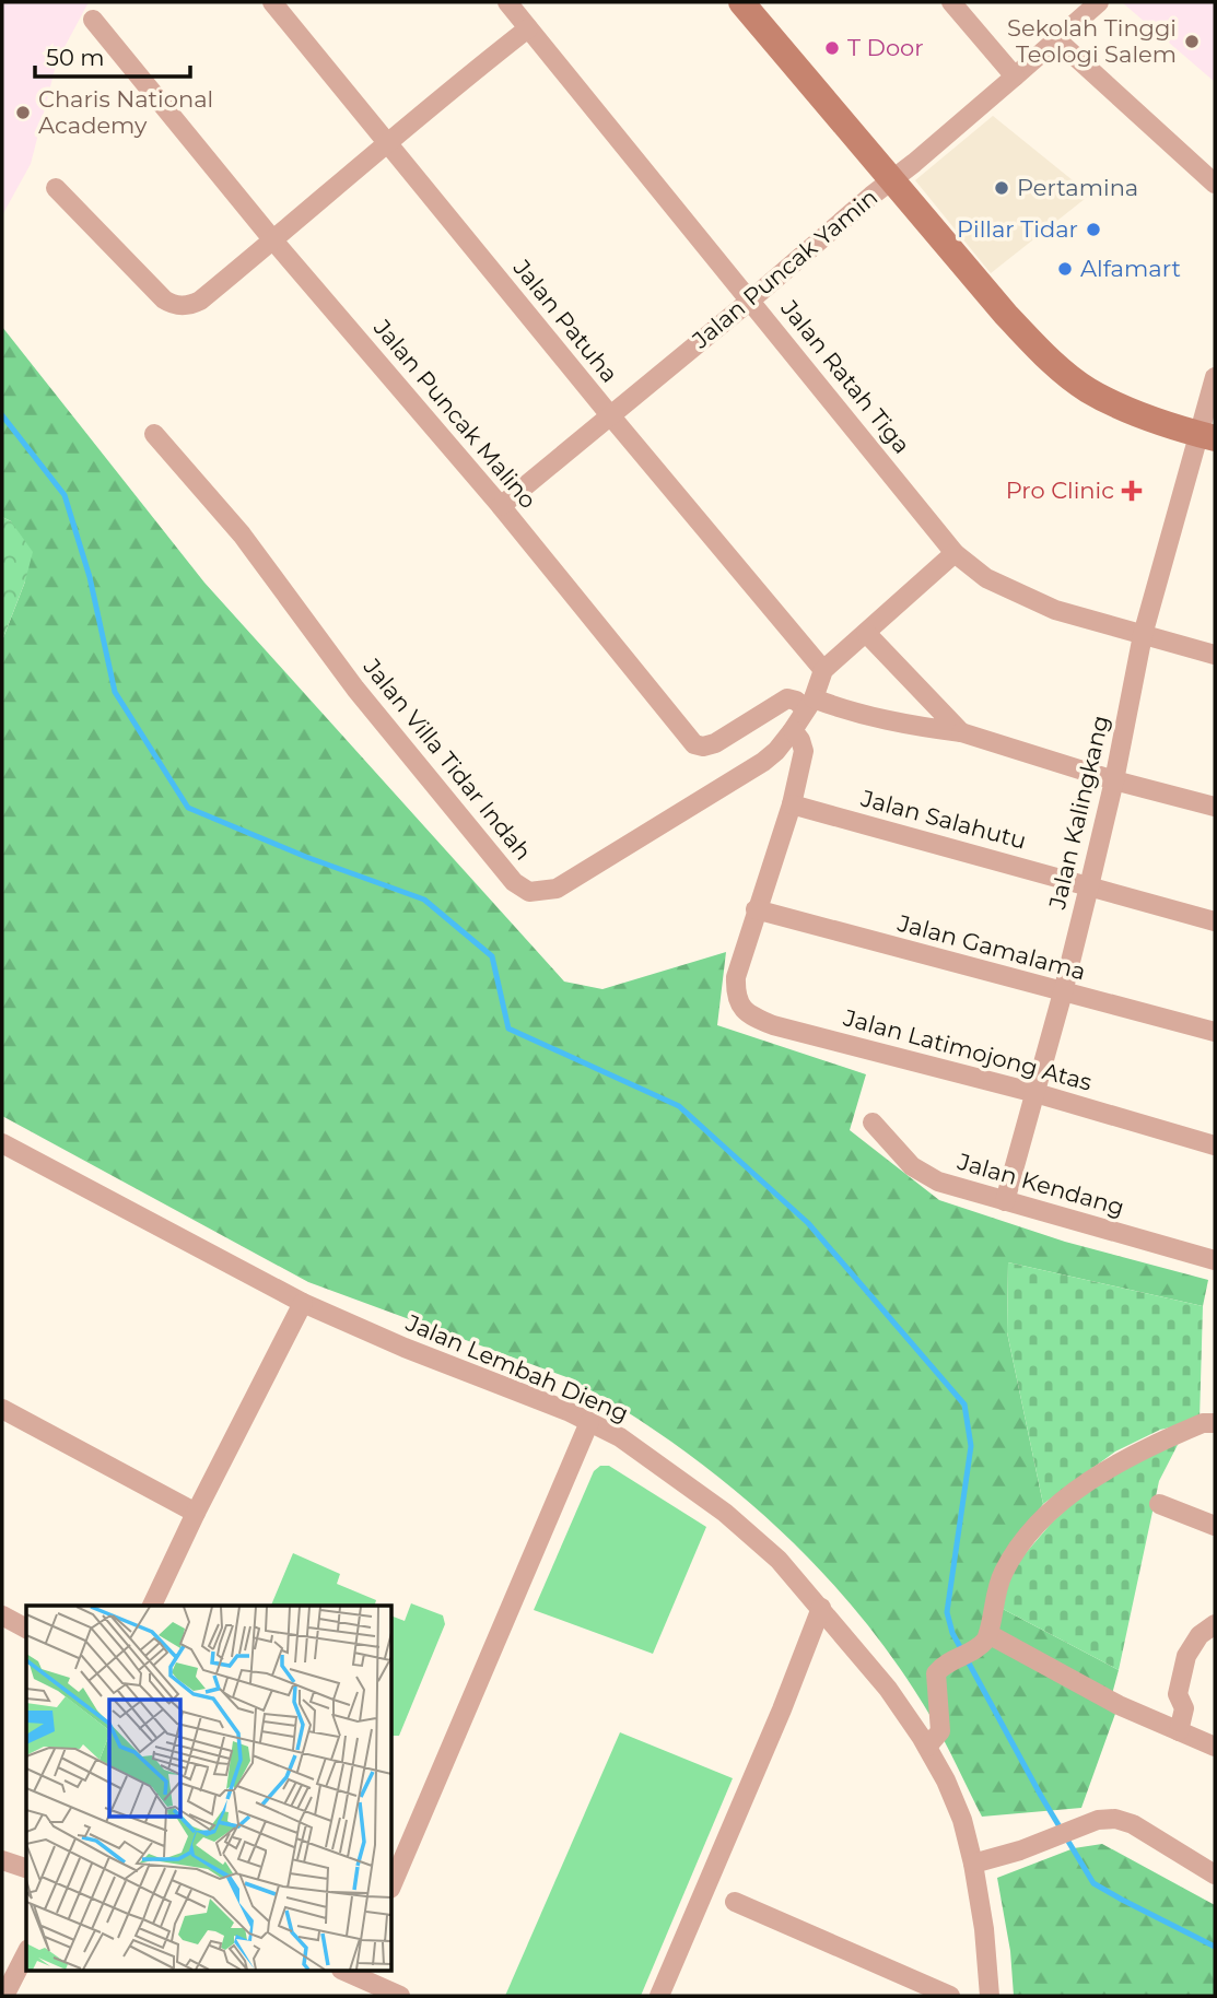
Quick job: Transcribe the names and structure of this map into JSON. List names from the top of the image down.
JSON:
{
  "streets": {
    "main road": ["Jalan Puncak Yamin"],
    "street": [
      "Jalan Patuha",
      "Jalan Ratah Tiga",
      "Jalan Puncak Malino",
      "Jalan Villa Tidar Indah",
      "Jalan Kalingkang",
      "Jalan Salahutu",
      "Jalan Gamalama",
      "Jalan Latimojong Atas",
      "Jalan Kendang",
      "Jalan Lembah Dieng"
    ]
  },
  "crossings": [
    ["Jalan Puncak Yamin", "Jalan Patuha"],
    ["Jalan Puncak Yamin", "Jalan Ratah Tiga"],
    ["Jalan Puncak Yamin", "Jalan Puncak Malino"],
    ["Jalan Patuha", "Jalan Villa Tidar Indah"],
    ["Jalan Ratah Tiga", "Jalan Kalingkang"],
    ["Jalan Puncak Malino", "Jalan Villa Tidar Indah"],
    ["Jalan Kalingkang", "Jalan Salahutu"],
    ["Jalan Kalingkang", "Jalan Gamalama"],
    ["Jalan Kalingkang", "Jalan Latimojong Atas"],
    ["Jalan Kalingkang", "Jalan Kendang"],
    ["Jalan Gamalama", "Jalan Latimojong Atas"]
  ],
  "places": {
    "other": [
      "Sekolah Tinggi Teologi Salem",
      "T Door",
      "Charis National Academy",
      "Pertamina",
      "Pillar Tidar",
      "Alfamart"
    ],
    "health": ["Pro Clinic"]
  },
  "scale_bar": "50 m"
}
